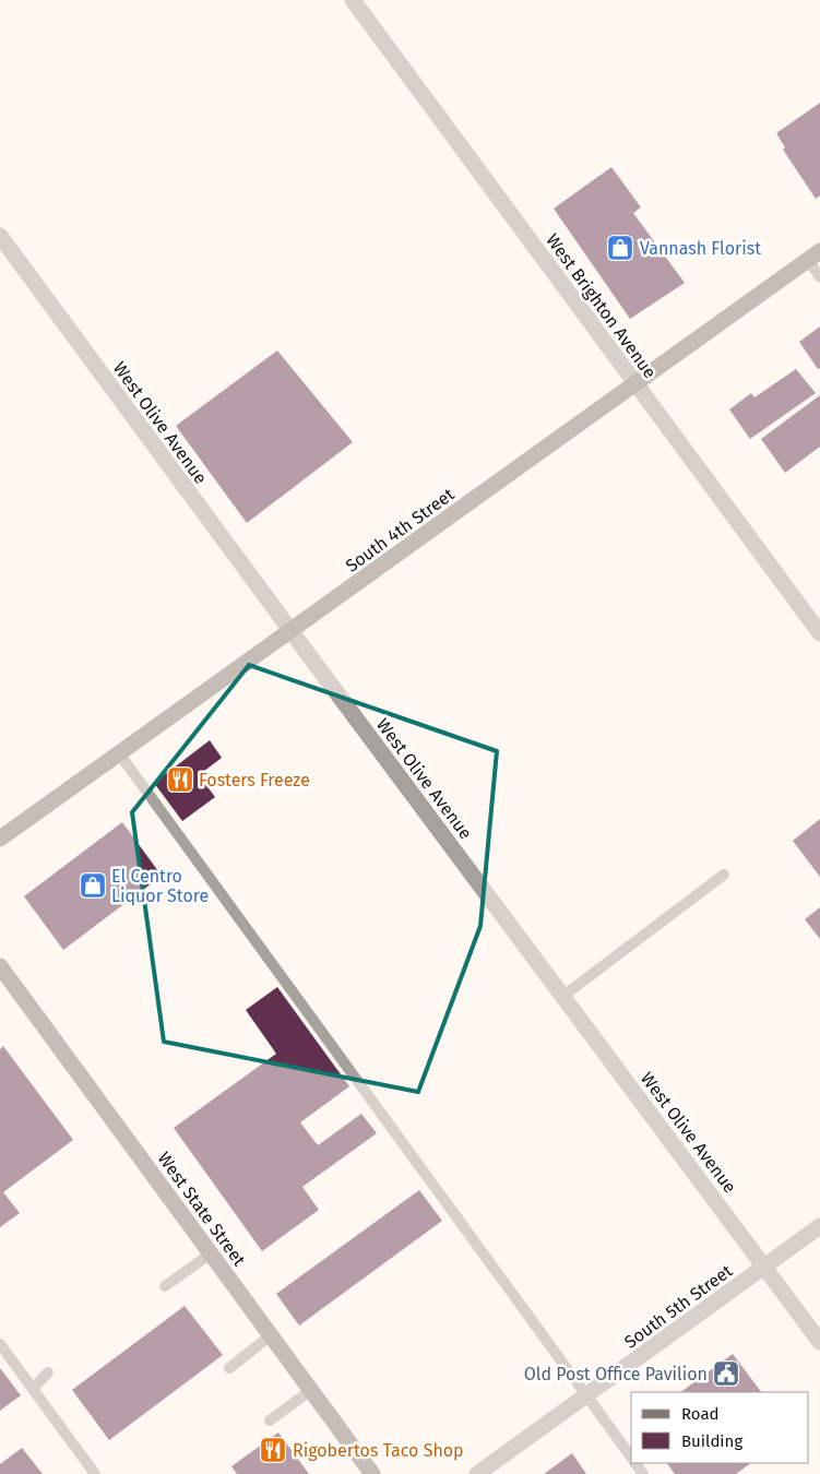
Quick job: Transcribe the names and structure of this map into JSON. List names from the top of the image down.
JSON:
{
  "streets": {
    "main road": ["South 4th Street", "West State Street"],
    "street": ["West Brighton Avenue", "West Olive Avenue", "South 5th Street"]
  },
  "crossings": [
    ["West Brighton Avenue", "South 4th Street"],
    ["West Olive Avenue", "South 4th Street"],
    ["West Olive Avenue", "South 5th Street"]
  ],
  "places": {
    "shop": ["Vannash Florist", "El Centro Liquor Store"],
    "restaurant": ["Fosters Freeze", "Rigobertos Taco Shop"],
    "public building": ["Old Post Office Pavilion"]
  },
  "legend": ["Road", "Building"]
}
